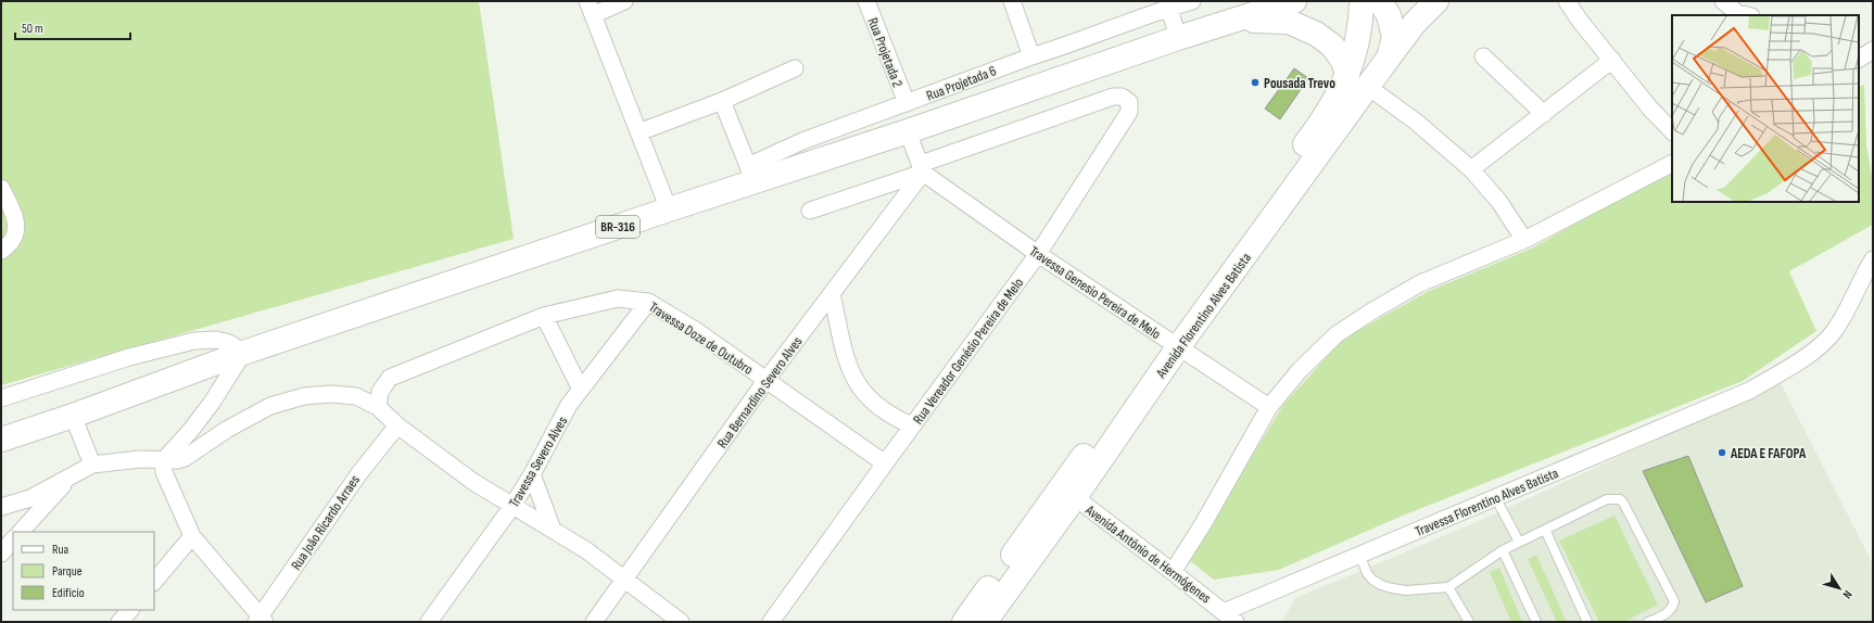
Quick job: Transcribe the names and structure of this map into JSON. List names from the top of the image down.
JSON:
{
  "streets": {
    "main road": ["BR-316", "Avenida Florentino Alves Batista"],
    "street": [
      "Rua Projetada 2",
      "Rua Projetada 6",
      "Travessa Genesio Pereira de Melo",
      "Travessa Doze de Outubro",
      "Rua Vereador Genésio Pereira de Melo",
      "Rua Bernardino Severo Alves",
      "Travessa Severo Alves",
      "Travessa Florentino Alves Batista",
      "Rua João Ricardo Arraes",
      "Avenida Antônio de Hermógenes"
    ]
  },
  "crossings": [
    ["Rua Projetada 2", "Rua Projetada 6"],
    ["Rua Projetada 6", "BR-316"],
    ["Travessa Genesio Pereira de Melo", "Avenida Florentino Alves Batista"],
    ["Travessa Genesio Pereira de Melo", "Rua Vereador Genésio Pereira de Melo"],
    ["Travessa Genesio Pereira de Melo", "Rua Bernardino Severo Alves"],
    ["Avenida Florentino Alves Batista", "Avenida Antônio de Hermógenes"],
    ["Travessa Doze de Outubro", "Rua Vereador Genésio Pereira de Melo"],
    ["Travessa Doze de Outubro", "Rua Bernardino Severo Alves"],
    ["Travessa Doze de Outubro", "Travessa Severo Alves"],
    ["Rua Vereador Genésio Pereira de Melo", "Rua Bernardino Severo Alves"],
    ["Travessa Florentino Alves Batista", "Avenida Antônio de Hermógenes"]
  ],
  "places": ["Pousada Trevo", "AEDA E FAFOPA"],
  "legend": ["Rua", "Parque", "Edifício"],
  "scale_bar": "50 m",
  "north": "bottom right"
}
